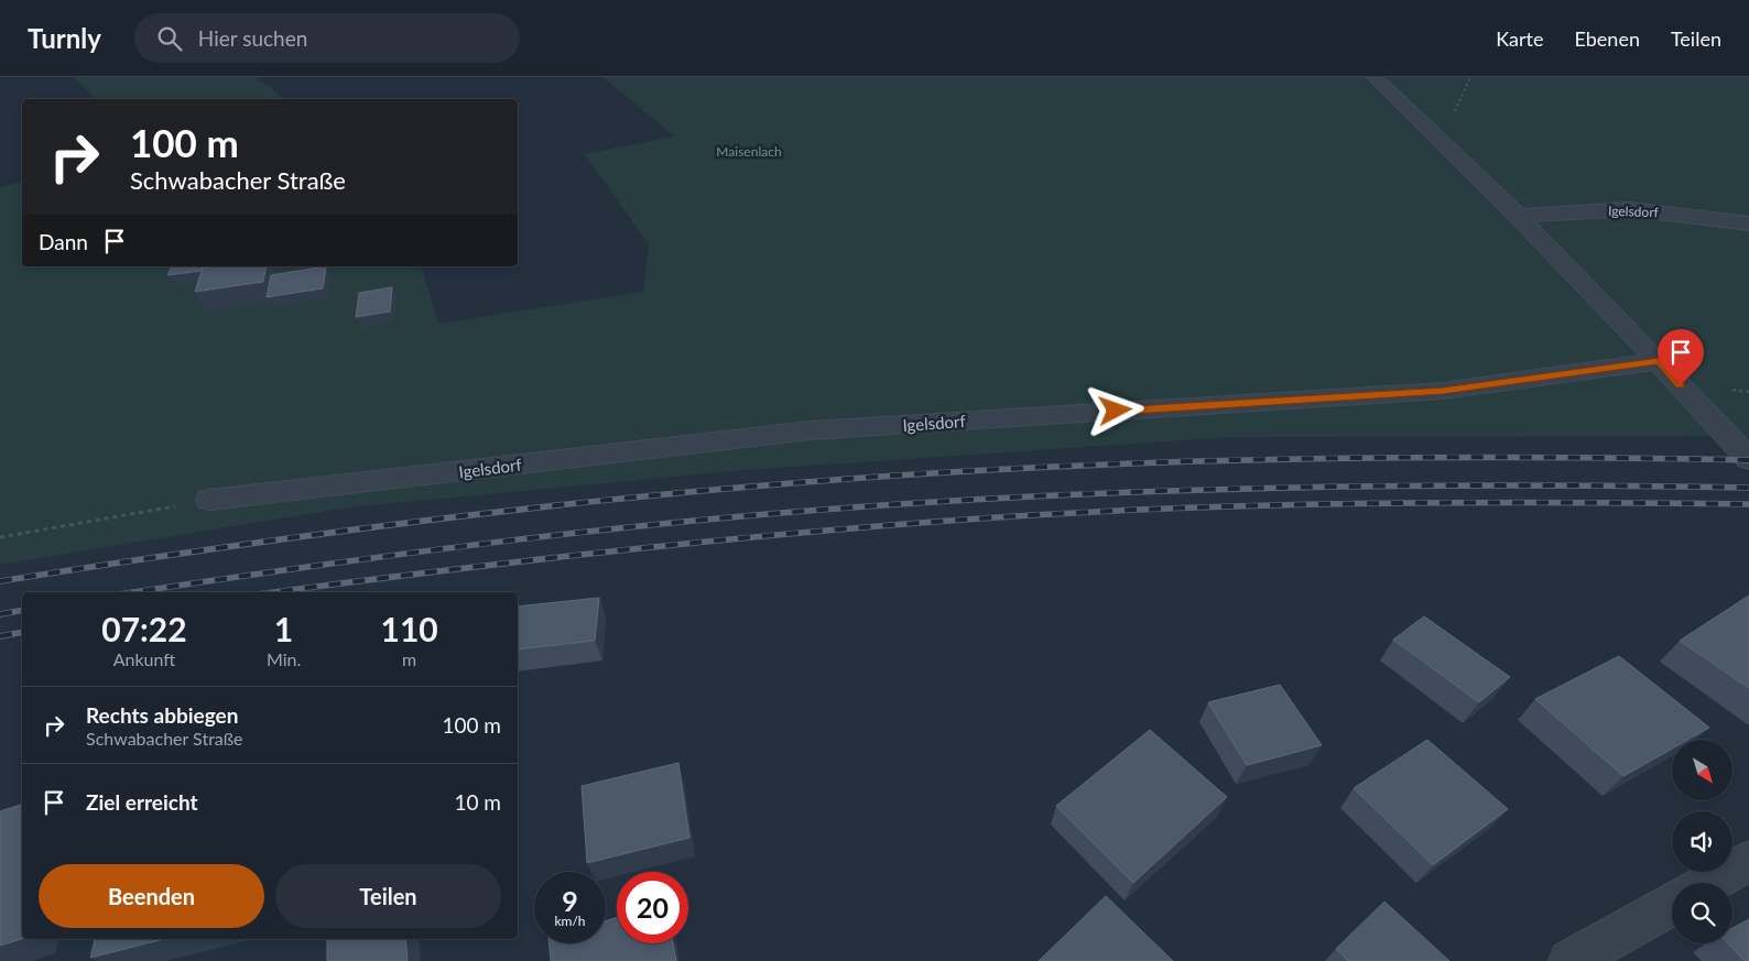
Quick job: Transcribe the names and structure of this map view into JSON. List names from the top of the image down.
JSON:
{
  "streets": {
    "street": ["Igelsdorf"]
  },
  "parks": ["Maisenlach"],
  "north": "bottom right",
  "page": {
    "header": "Turnly",
    "search": "Hier suchen",
    "nav": ["Karte", "Ebenen", "Teilen"],
    "turn": ["100 m", "Schwabacher Straße"],
    "then": "Dann",
    "eta": [
      "07:22",
      "Ankunft",
      "1",
      "Min.",
      "110",
      "m"
    ],
    "list": [
      {
        "name": "Rechts abbiegen",
        "note": "Schwabacher Straße",
        "value": "100 m"
      },
      {
        "name": "Ziel erreicht",
        "value": "10 m"
      }
    ],
    "buttons": ["Beenden", "Teilen"],
    "speed": "9 km/h",
    "limit": "20"
  }
}
